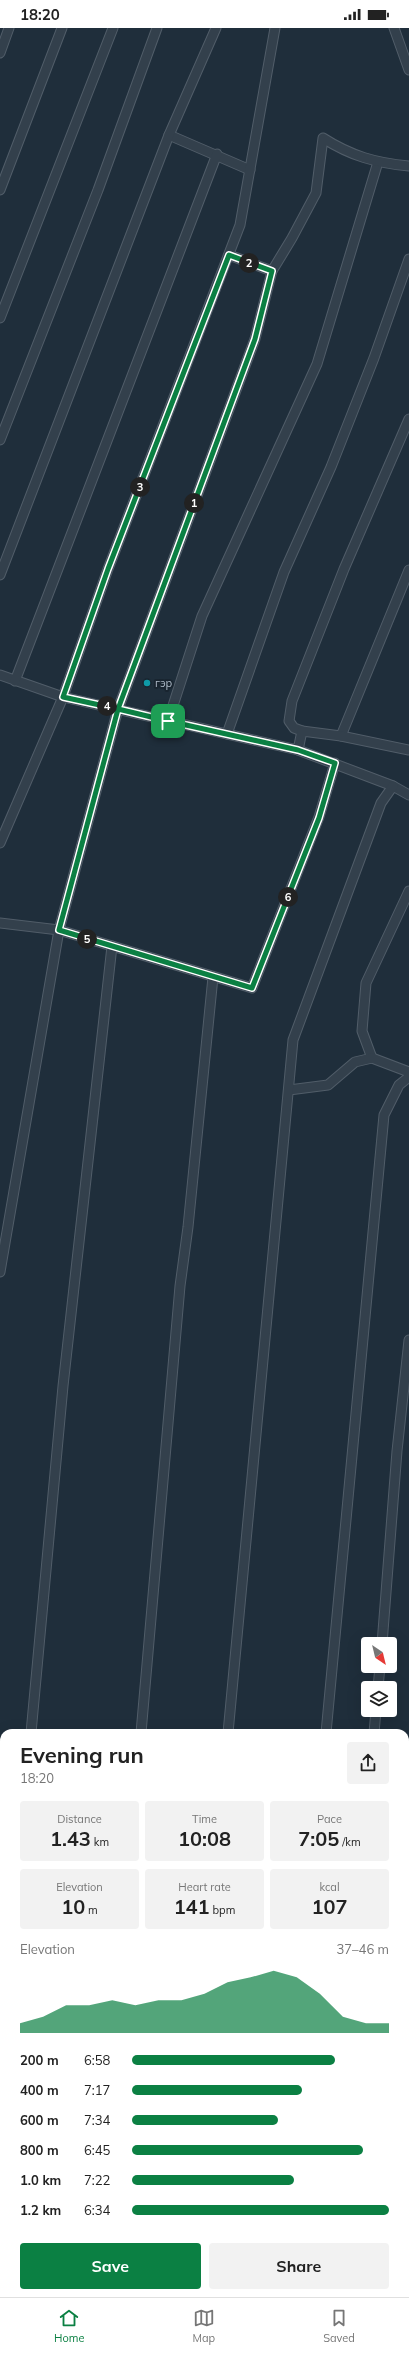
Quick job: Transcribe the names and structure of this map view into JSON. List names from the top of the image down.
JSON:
{
  "places": ["гэр"],
  "north": "bottom right",
  "page": {
    "status": "18:20",
    "pins": [
      "2",
      "3",
      "1",
      "4",
      "6",
      "5"
    ],
    "heading": ["Evening run", "18:20"],
    "stats": [
      ["Distance", "1.43 km"],
      ["Time", "10:08"],
      ["Pace", "7:05 /km"],
      ["Elevation", "10 m"],
      ["Heart rate", "141 bpm"],
      ["kcal", "107"]
    ],
    "chart": ["Elevation", "37–46 m"],
    "list": [
      {
        "name": "200 m",
        "note": "6:58"
      },
      {
        "name": "400 m",
        "note": "7:17"
      },
      {
        "name": "600 m",
        "note": "7:34"
      },
      {
        "name": "800 m",
        "note": "6:45"
      },
      {
        "name": "1.0 km",
        "note": "7:22"
      },
      {
        "name": "1.2 km",
        "note": "6:34"
      }
    ],
    "buttons": ["Save", "Share"],
    "tabs": ["Home", "Map", "Saved"]
  }
}
